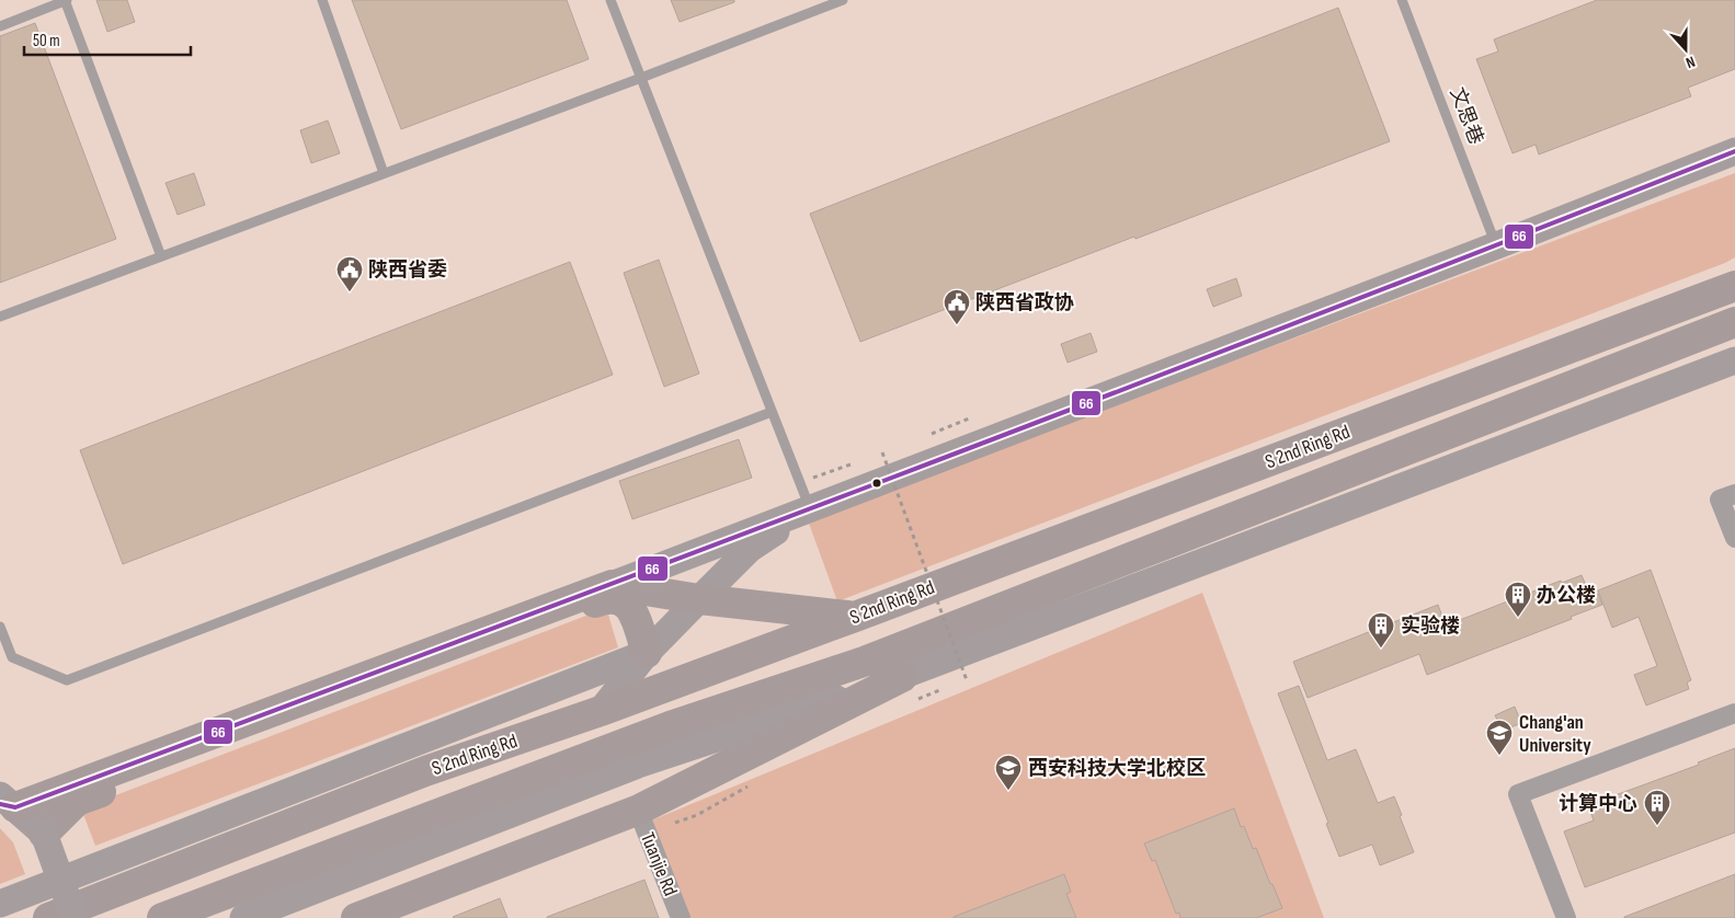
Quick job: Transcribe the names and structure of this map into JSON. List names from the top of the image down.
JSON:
{
  "streets": {
    "highway": ["S 2nd Ring Rd"],
    "street": ["Tuanjie Rd"],
    "lane": ["文思巷"]
  },
  "places": {
    "public building": ["陕西省委", "陕西省政协"],
    "building": ["办公楼", "实验楼", "计算中心"],
    "school or university": ["Chang'an University", "西安科技大学北校区"]
  },
  "lines": ["transit line 66"],
  "scale_bar": "50 m",
  "north": "bottom"
}
